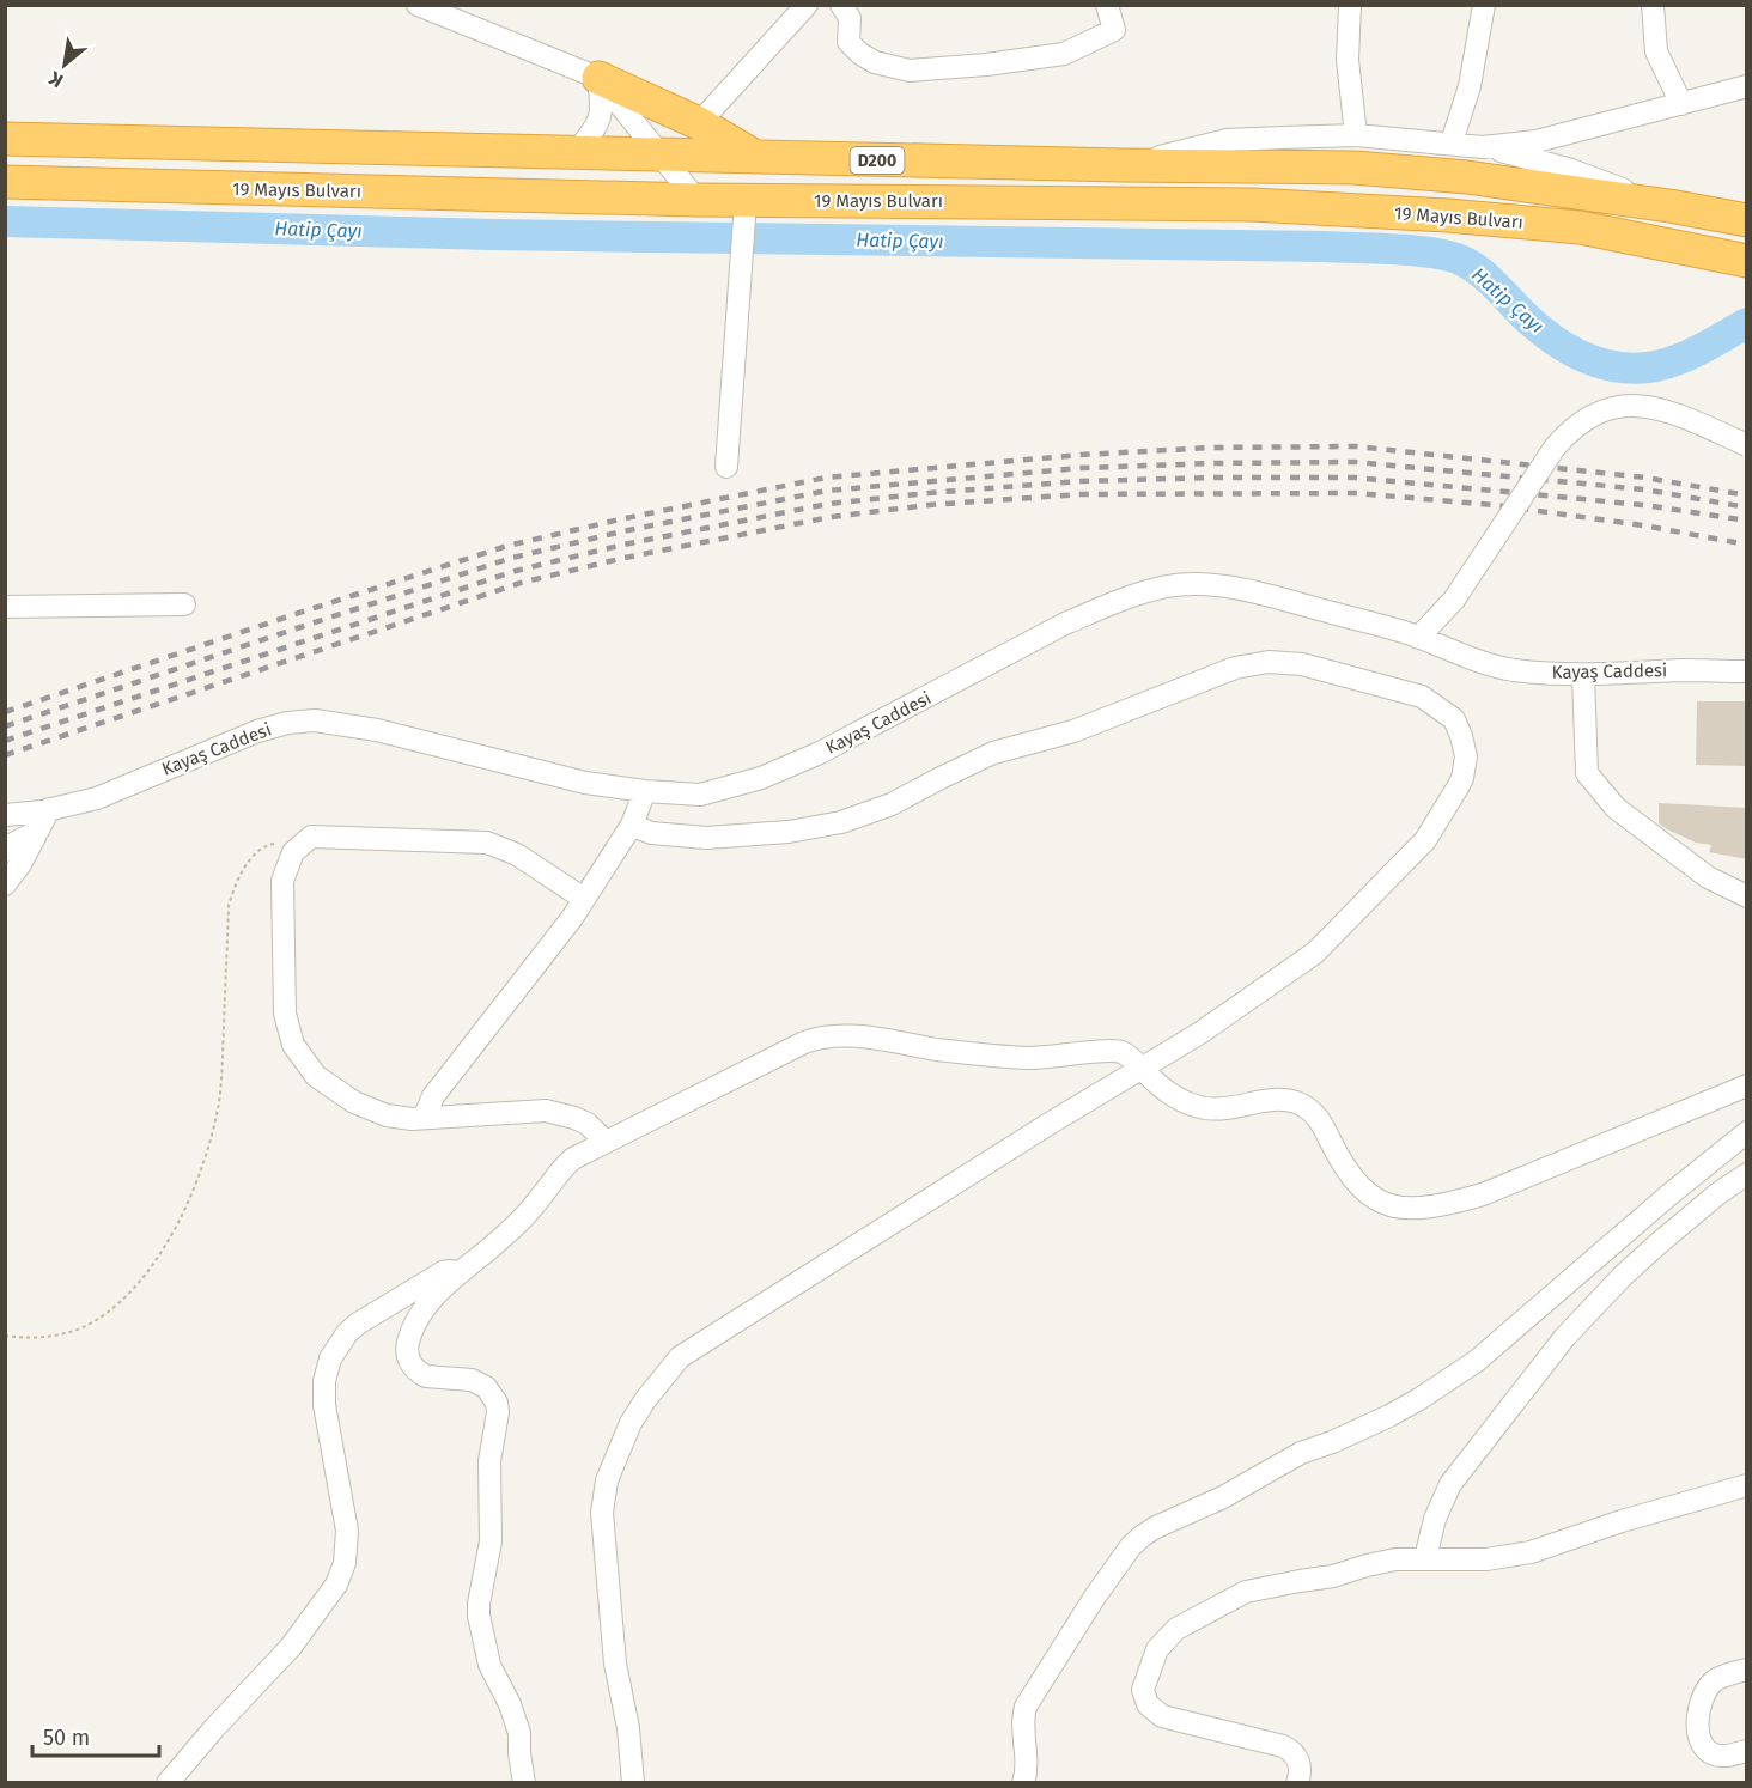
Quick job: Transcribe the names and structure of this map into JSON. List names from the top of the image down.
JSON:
{
  "streets": {
    "highway": ["D200", "19 Mayıs Bulvarı"],
    "street": ["Kayaş Caddesi"]
  },
  "water": ["Hatip Çayı"],
  "scale_bar": "50 m",
  "north": "bottom left"
}
